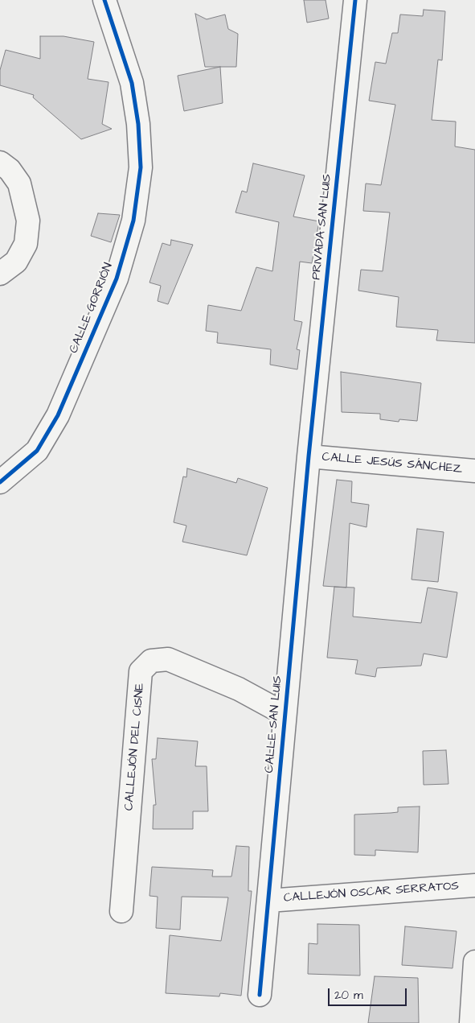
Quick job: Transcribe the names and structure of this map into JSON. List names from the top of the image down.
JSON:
{
  "streets": {
    "street": [
      "PRIVADA SAN LUIS",
      "CALLE GORRIÓN",
      "CALLE JESÚS SÁNCHEZ",
      "CALLE SAN LUIS",
      "CALLEJÓN DEL CISNE",
      "CALLEJÓN OSCAR SERRATOS"
    ]
  },
  "crossings": [
    ["PRIVADA SAN LUIS", "CALLE JESÚS SÁNCHEZ"],
    ["PRIVADA SAN LUIS", "CALLE SAN LUIS"],
    ["CALLE JESÚS SÁNCHEZ", "CALLE SAN LUIS"],
    ["CALLE SAN LUIS", "CALLEJÓN DEL CISNE"],
    ["CALLE SAN LUIS", "CALLEJÓN OSCAR SERRATOS"]
  ],
  "scale_bar": "20 m"
}
